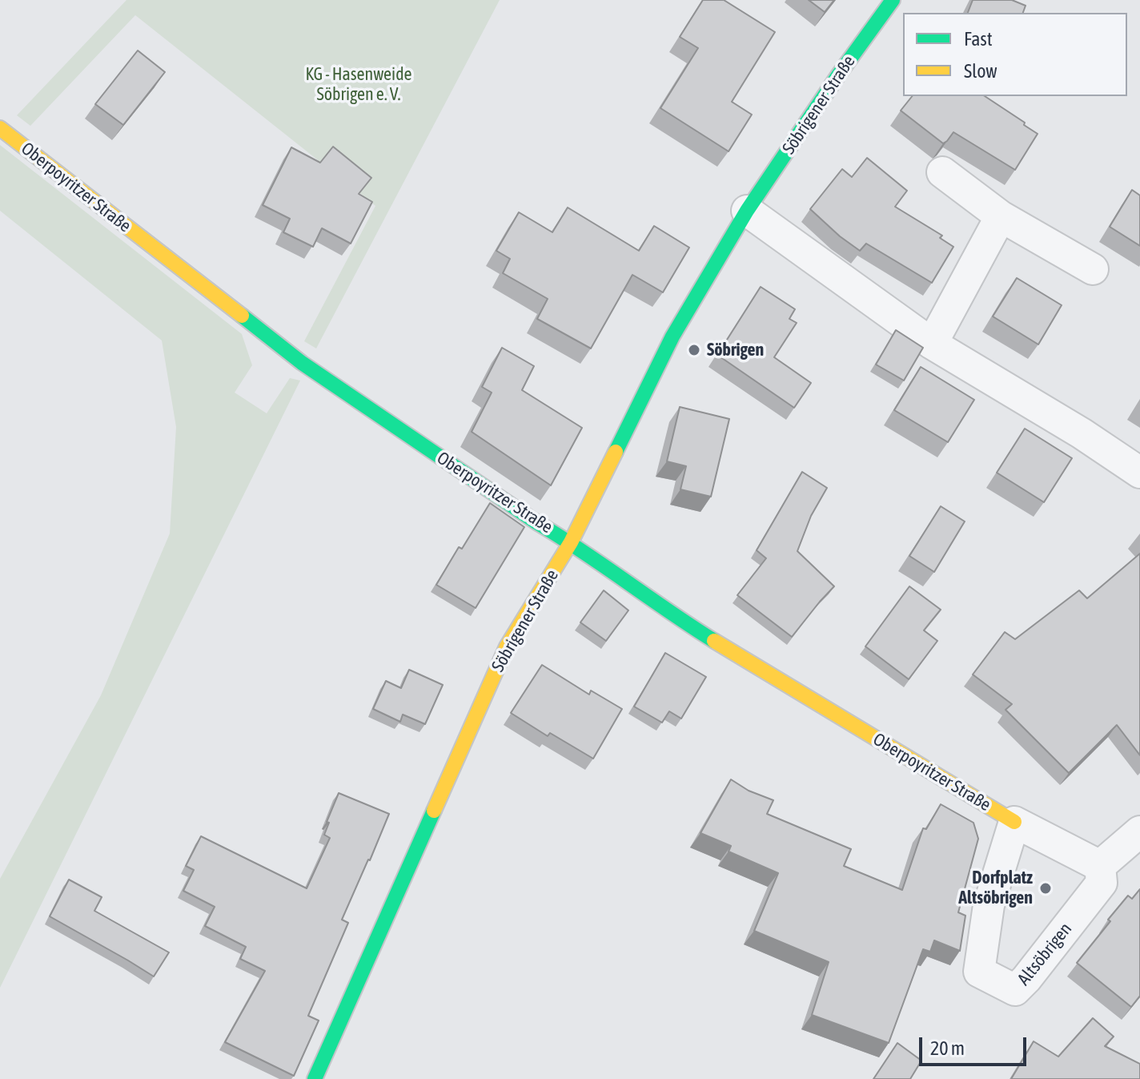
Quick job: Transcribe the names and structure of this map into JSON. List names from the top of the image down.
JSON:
{
  "streets": {
    "street": ["Söbrigener Straße", "Oberpoyritzer Straße", "Altsöbrigen"]
  },
  "crossings": [
    ["Söbrigener Straße", "Oberpoyritzer Straße"],
    ["Oberpoyritzer Straße", "Altsöbrigen"]
  ],
  "parks": ["KG - Hasenweide Söbrigen e. V."],
  "places": ["Söbrigen", "Dorfplatz Altsöbrigen"],
  "legend": ["Fast", "Slow"],
  "scale_bar": "20 m"
}
